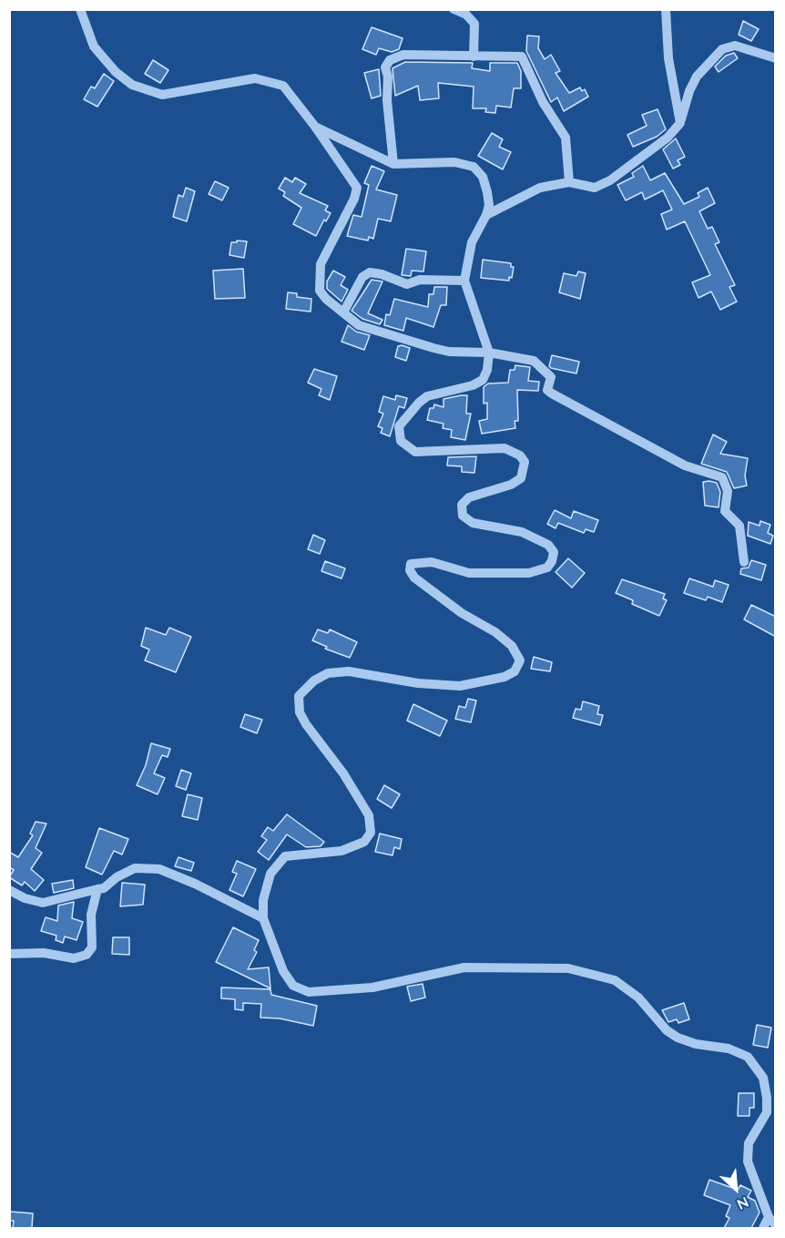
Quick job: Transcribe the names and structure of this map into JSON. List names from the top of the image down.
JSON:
{
  "north": "bottom right"
}
